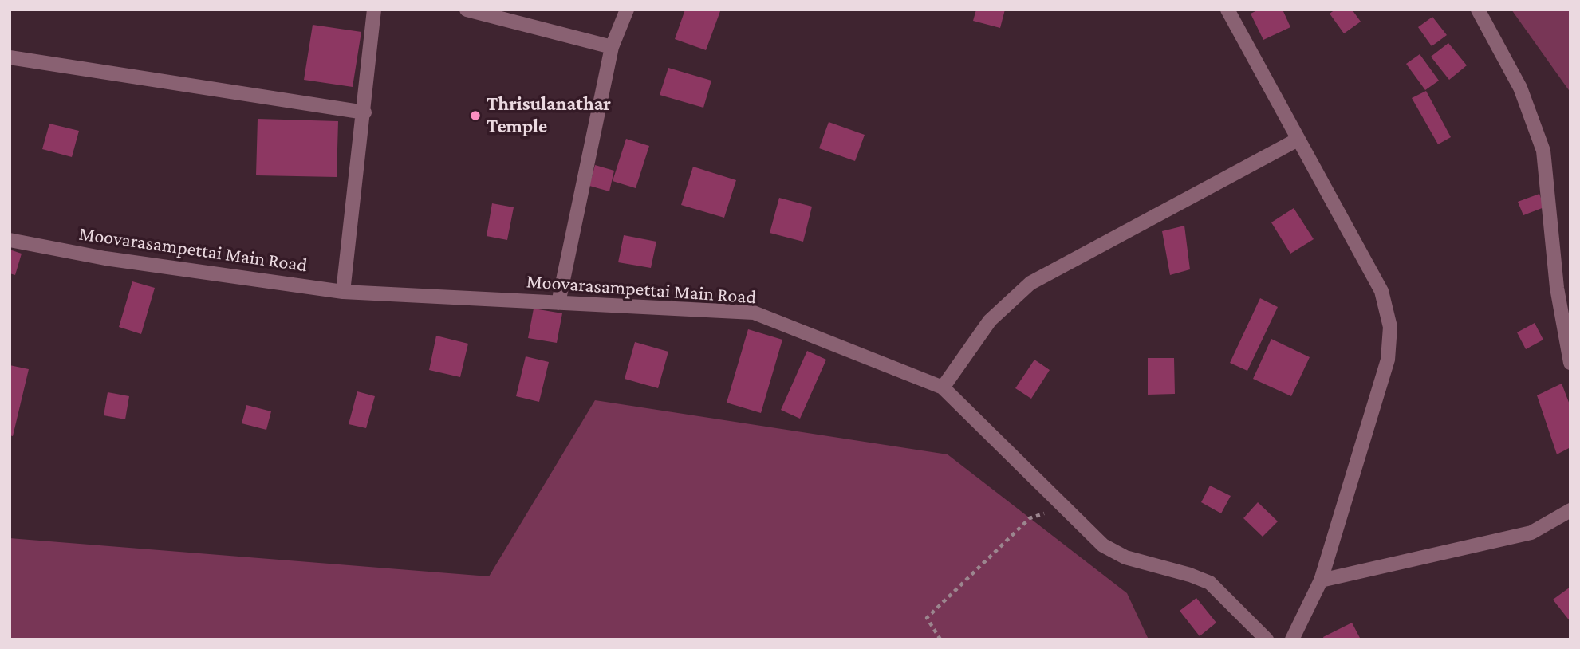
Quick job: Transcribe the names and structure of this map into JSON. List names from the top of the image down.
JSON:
{
  "streets": {
    "street": ["Moovarasampettai Main Road"]
  },
  "places": ["Thrisulanathar Temple"]
}
